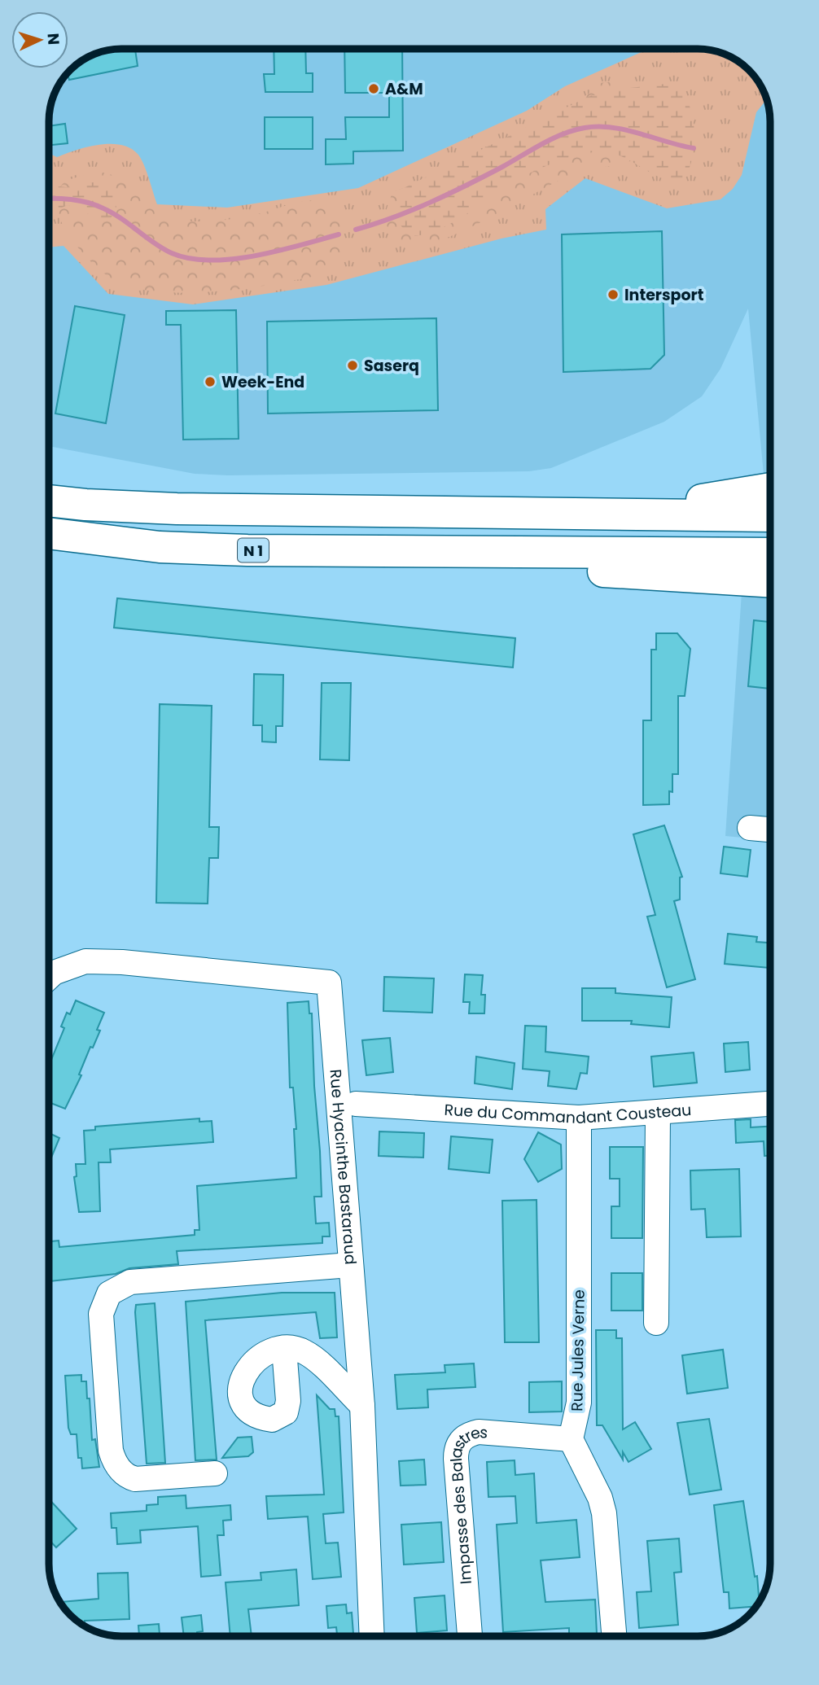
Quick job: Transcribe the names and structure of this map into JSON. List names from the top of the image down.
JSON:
{
  "streets": {
    "highway": ["N 1"],
    "street": [
      "Rue du Commandant Cousteau",
      "Rue Hyacinthe Bastaraud",
      "Rue Jules Verne",
      "Impasse des Balastres"
    ]
  },
  "crossings": [
    ["Rue du Commandant Cousteau", "Rue Jules Verne"],
    ["Rue Jules Verne", "Impasse des Balastres"]
  ],
  "places": [
    "A&M",
    "Intersport",
    "Saserq",
    "Week-End"
  ],
  "north": "right"
}
